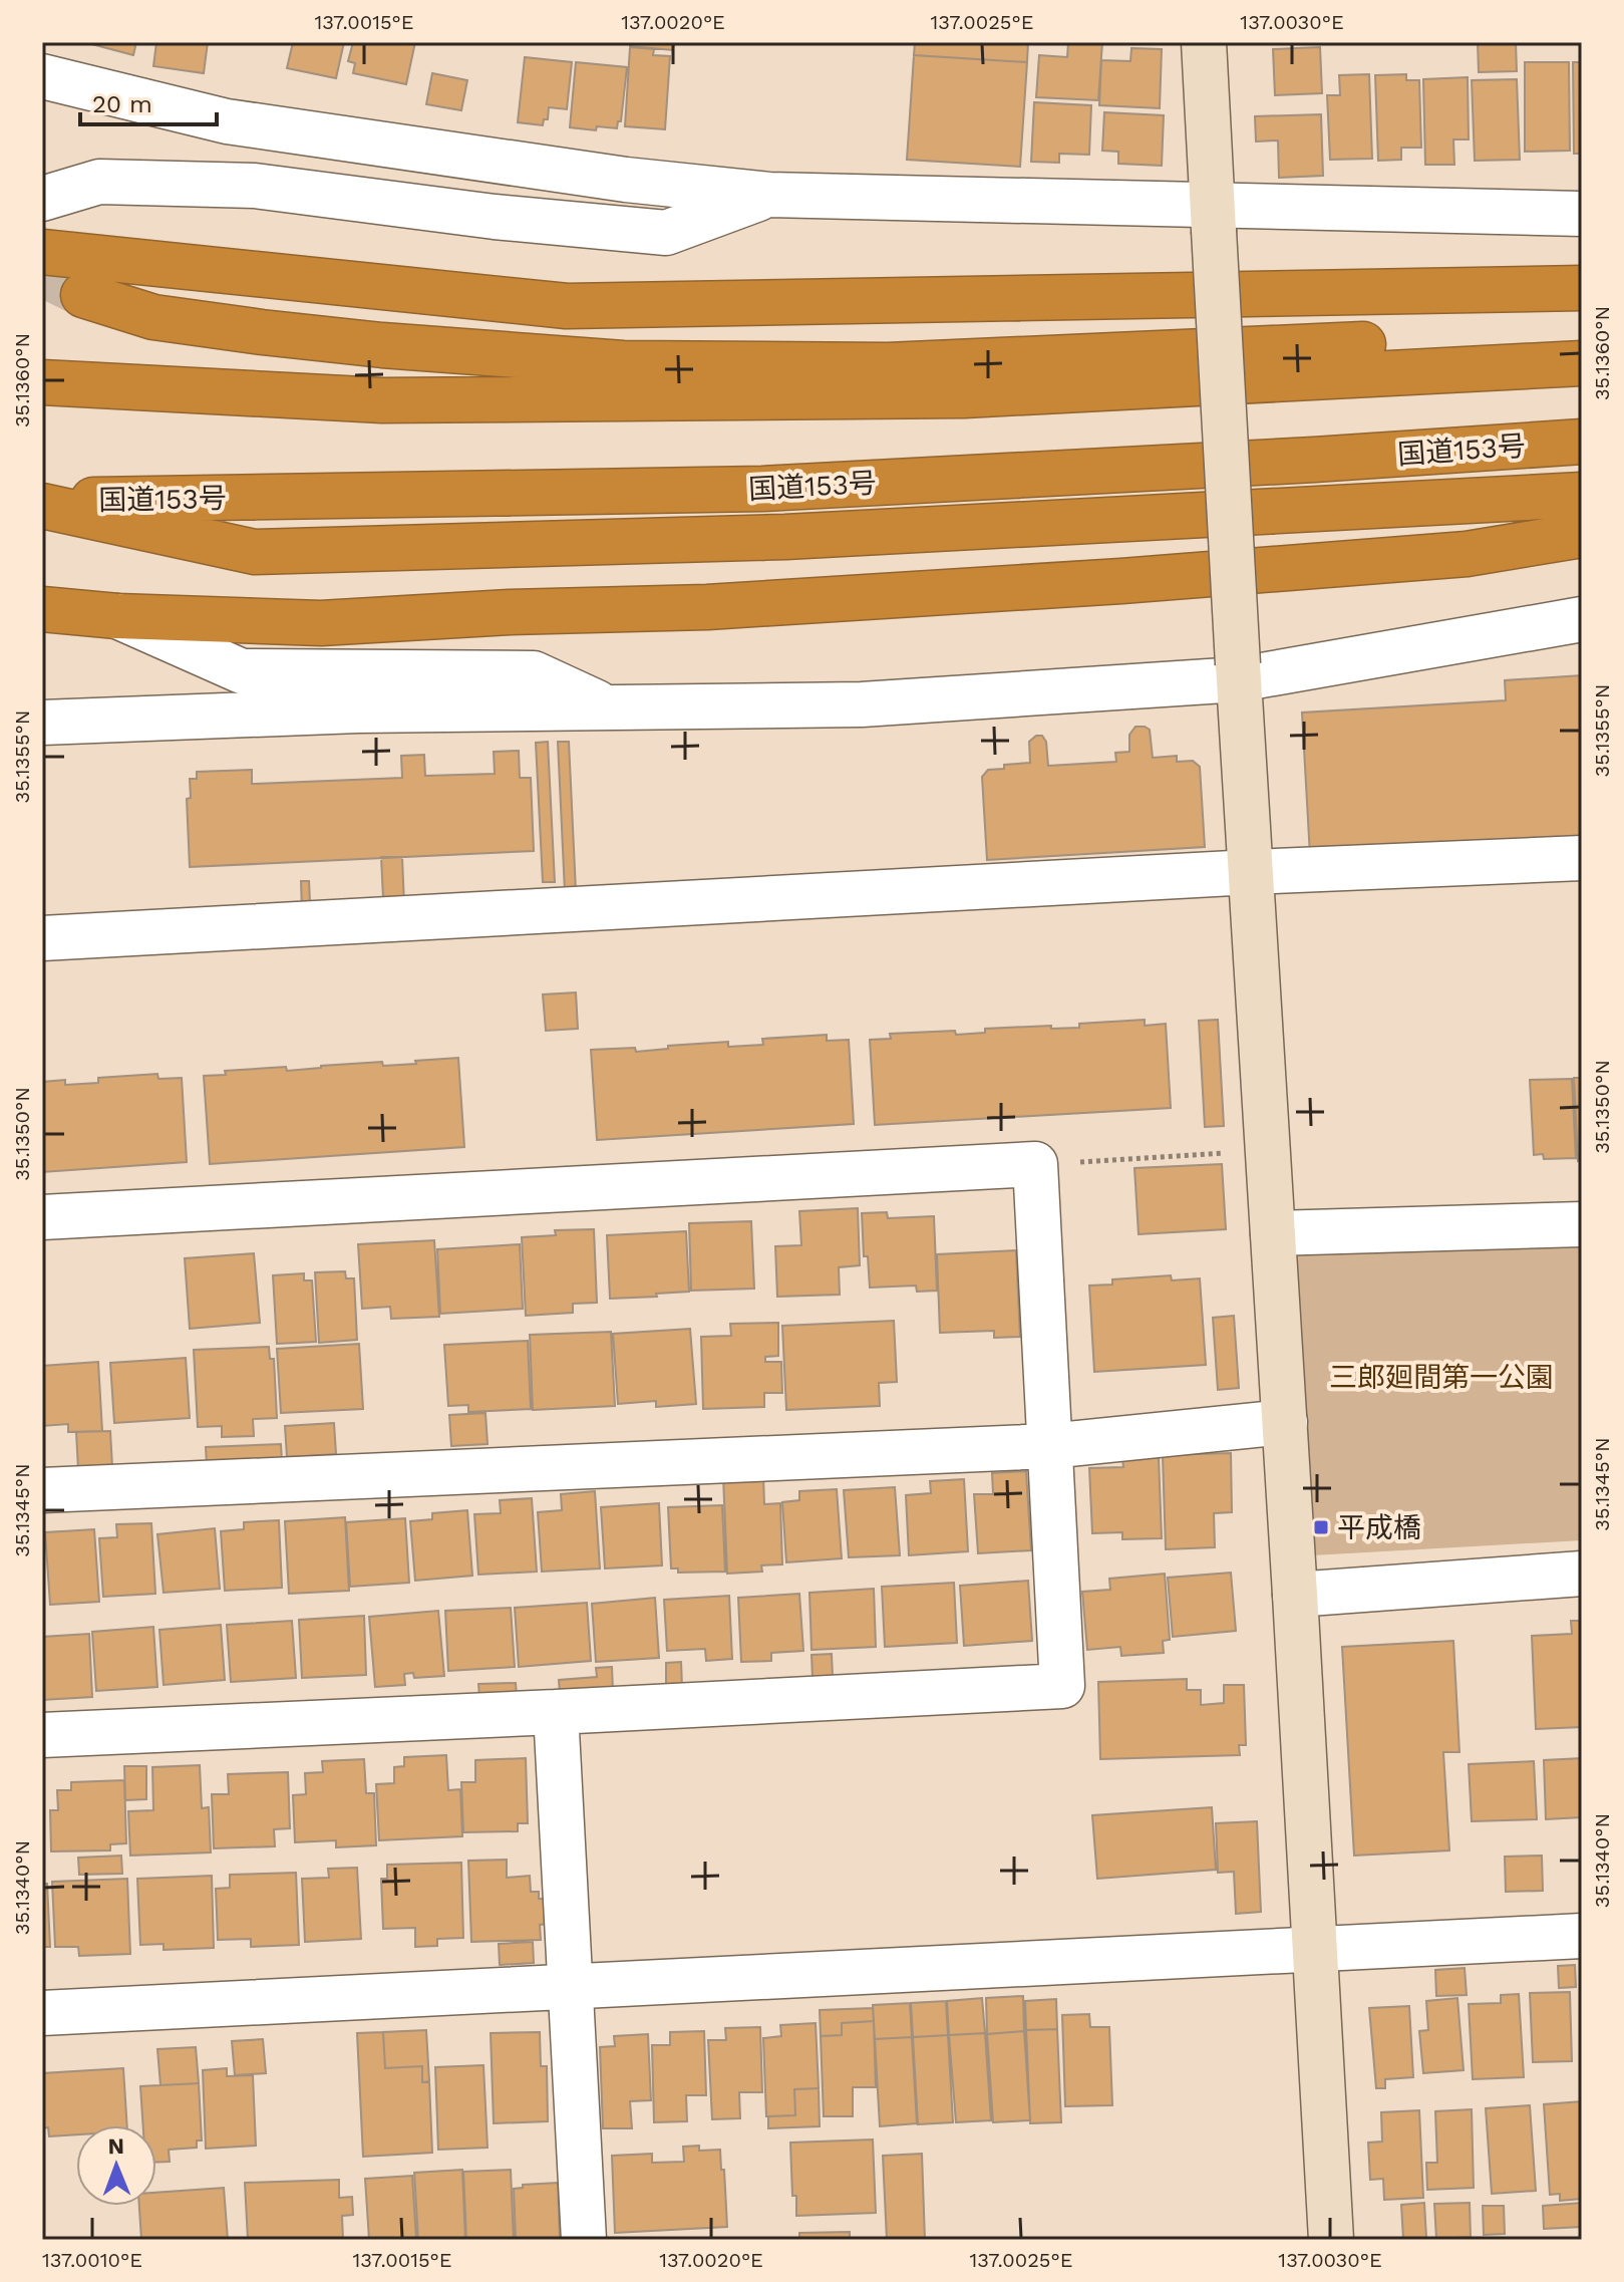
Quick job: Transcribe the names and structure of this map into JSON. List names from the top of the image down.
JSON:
{
  "streets": {
    "highway": ["国道153号"]
  },
  "parks": ["三郎廻間第一公園"],
  "places": {
    "transit": ["平成橋"]
  },
  "scale_bar": "20 m",
  "north": "top",
  "coordinates": [
    "137.0015°E",
    "137.0020°E",
    "137.0025°E",
    "137.0030°E",
    "35.1360°N",
    "35.1355°N",
    "35.1350°N",
    "35.1345°N",
    "35.1340°N",
    "137.0010°E"
  ]
}
